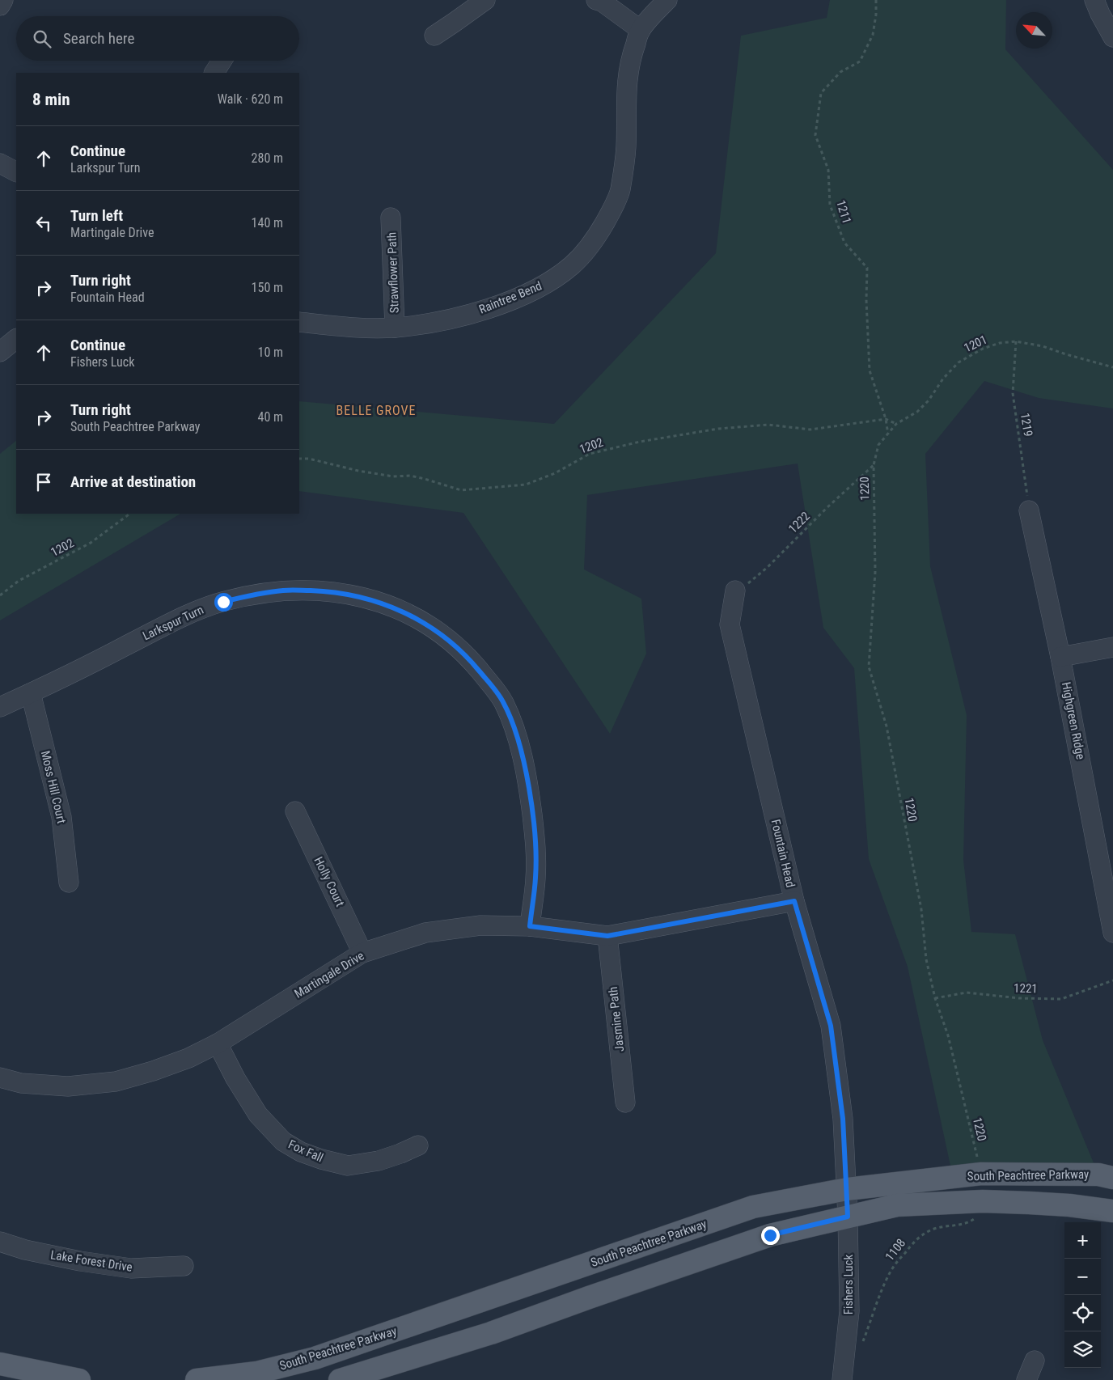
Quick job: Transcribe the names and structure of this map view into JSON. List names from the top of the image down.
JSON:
{
  "streets": {
    "main road": ["South Peachtree Parkway"],
    "street": [
      "Strawflower Path",
      "Raintree Bend",
      "Larkspur Turn",
      "Highgreen Ridge",
      "Moss Hill Court",
      "Fountain Head",
      "Holly Court",
      "Martingale Drive",
      "Jasmine Path",
      "Fox Fall",
      "Lake Forest Drive",
      "Fishers Luck"
    ],
    "path": [
      "1211",
      "1201",
      "1219",
      "1202",
      "1220",
      "1222",
      "1221",
      "1108"
    ]
  },
  "crossings": [
    ["1211", "1201"],
    ["1211", "1202"],
    ["Strawflower Path", "Raintree Bend"],
    ["1201", "1219"],
    ["1201", "1220"],
    ["1219", "Highgreen Ridge"],
    ["1220", "1222"],
    ["1220", "1221"],
    ["1220", "South Peachtree Parkway"],
    ["1222", "Fountain Head"],
    ["Larkspur Turn", "Moss Hill Court"],
    ["Larkspur Turn", "Martingale Drive"],
    ["Fountain Head", "Martingale Drive"],
    ["Fountain Head", "South Peachtree Parkway"],
    ["Fountain Head", "Fishers Luck"],
    ["Holly Court", "Martingale Drive"],
    ["Martingale Drive", "Jasmine Path"],
    ["Martingale Drive", "Fox Fall"],
    ["South Peachtree Parkway", "1108"],
    ["South Peachtree Parkway", "Fishers Luck"]
  ],
  "districts": ["BELLE GROVE"],
  "north": "top left",
  "page": {
    "search": "Search here",
    "heading": ["8 min", "Walk · 620 m"],
    "list": [
      ["Continue", "Larkspur Turn", "280 m"],
      ["Turn left", "Martingale Drive", "140 m"],
      ["Turn right", "Fountain Head", "150 m"],
      ["Continue", "Fishers Luck", "10 m"],
      ["Turn right", "South Peachtree Parkway", "40 m"],
      "Arrive at destination"
    ],
    "map_buttons": ["+", "−"]
  }
}
